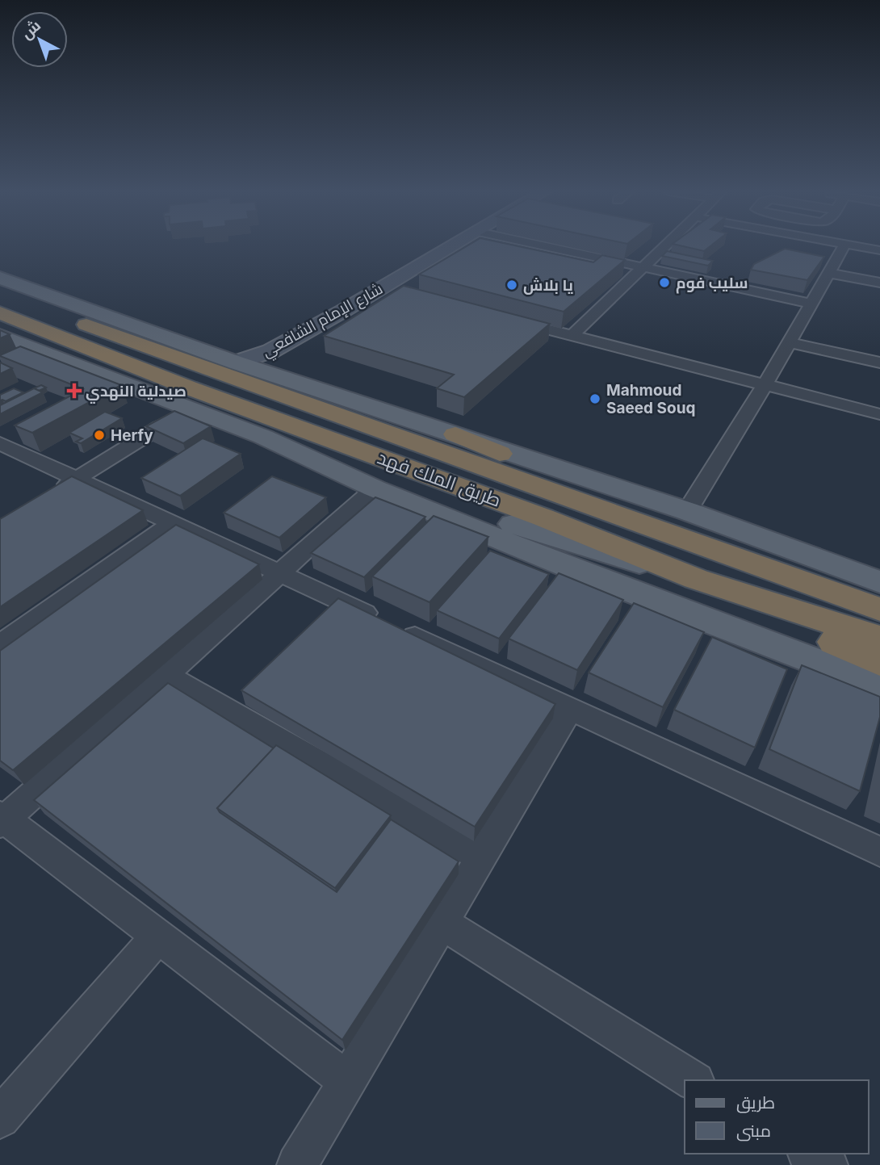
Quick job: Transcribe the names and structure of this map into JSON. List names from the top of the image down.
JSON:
{
  "streets": {
    "highway": ["طريق الملك فهد"],
    "main road": ["شارع الإمام الشافعي"]
  },
  "crossings": [
    ["شارع الإمام الشافعي", "طريق الملك فهد"]
  ],
  "places": {
    "other": [
      "سليب فوم",
      "يا بلاش",
      "Mahmoud Saeed Souq",
      "Herfy"
    ],
    "health": ["صيدلية النهدي"]
  },
  "legend": ["طريق", "مبنى"],
  "north": "top left"
}
